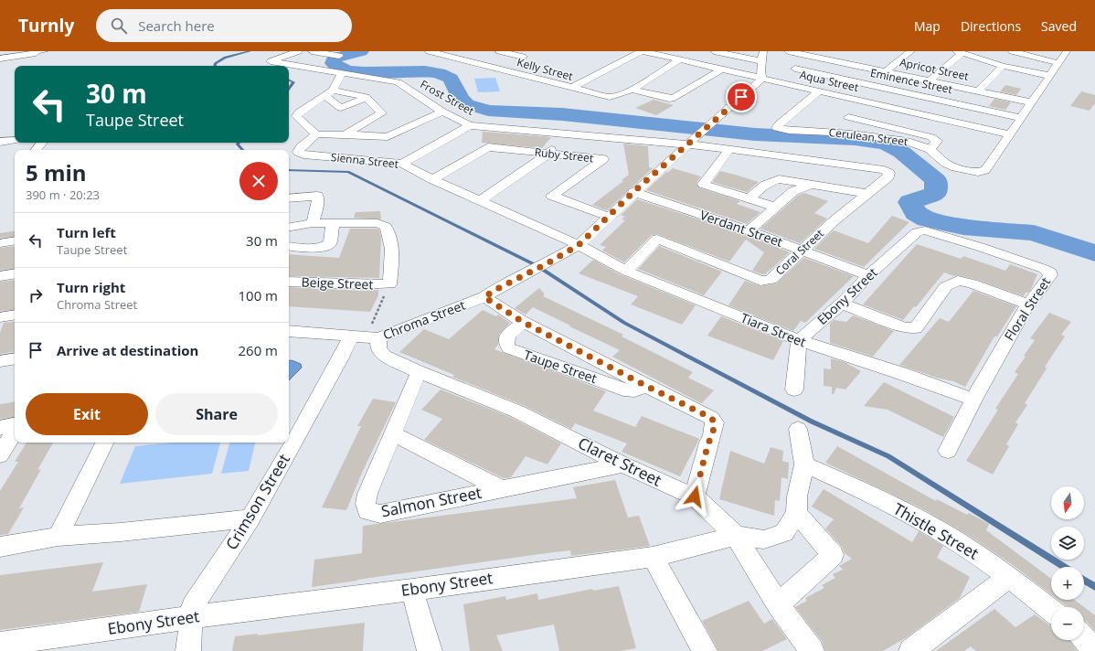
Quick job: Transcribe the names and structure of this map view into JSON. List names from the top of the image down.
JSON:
{
  "streets": {
    "street": [
      "Kelly Street",
      "Apricot Street",
      "Aqua Street",
      "Eminence Street",
      "Frost Street",
      "Cerulean Street",
      "Ruby Street",
      "Sienna Street",
      "Verdant Street",
      "Coral Street",
      "Beige Street",
      "Ebony Street",
      "Floral Street",
      "Chroma Street",
      "Tiara Street",
      "Taupe Street",
      "Claret Street",
      "Crimson Street",
      "Salmon Street",
      "Thistle Street"
    ]
  },
  "crossings": [
    ["Apricot Street", "Cerulean Street"],
    ["Aqua Street", "Cerulean Street"],
    ["Aqua Street", "Chroma Street"],
    ["Eminence Street", "Cerulean Street"],
    ["Frost Street", "Coral Street"],
    ["Frost Street", "Chroma Street"],
    ["Ruby Street", "Sienna Street"],
    ["Ruby Street", "Chroma Street"],
    ["Sienna Street", "Chroma Street"],
    ["Sienna Street", "Tiara Street"],
    ["Verdant Street", "Coral Street"],
    ["Verdant Street", "Ebony Street"],
    ["Verdant Street", "Chroma Street"],
    ["Coral Street", "Tiara Street"],
    ["Ebony Street", "Floral Street"],
    ["Ebony Street", "Tiara Street"],
    ["Ebony Street", "Claret Street"],
    ["Ebony Street", "Crimson Street"],
    ["Ebony Street", "Thistle Street"],
    ["Floral Street", "Tiara Street"],
    ["Chroma Street", "Tiara Street"],
    ["Chroma Street", "Taupe Street"],
    ["Chroma Street", "Claret Street"],
    ["Chroma Street", "Crimson Street"],
    ["Taupe Street", "Claret Street"],
    ["Claret Street", "Crimson Street"],
    ["Claret Street", "Salmon Street"]
  ],
  "north": "bottom",
  "page": {
    "header": "Turnly",
    "search": "Search here",
    "nav": ["Map", "Directions", "Saved"],
    "turn": ["30 m", "Taupe Street"],
    "heading": ["5 min", "390 m · 20:23"],
    "list": [
      {
        "name": "Turn left",
        "note": "Taupe Street",
        "value": "30 m"
      },
      {
        "name": "Turn right",
        "note": "Chroma Street",
        "value": "100 m"
      },
      {
        "name": "Arrive at destination",
        "value": "260 m"
      }
    ],
    "buttons": ["Exit", "Share"],
    "map_buttons": ["+", "−"]
  }
}
